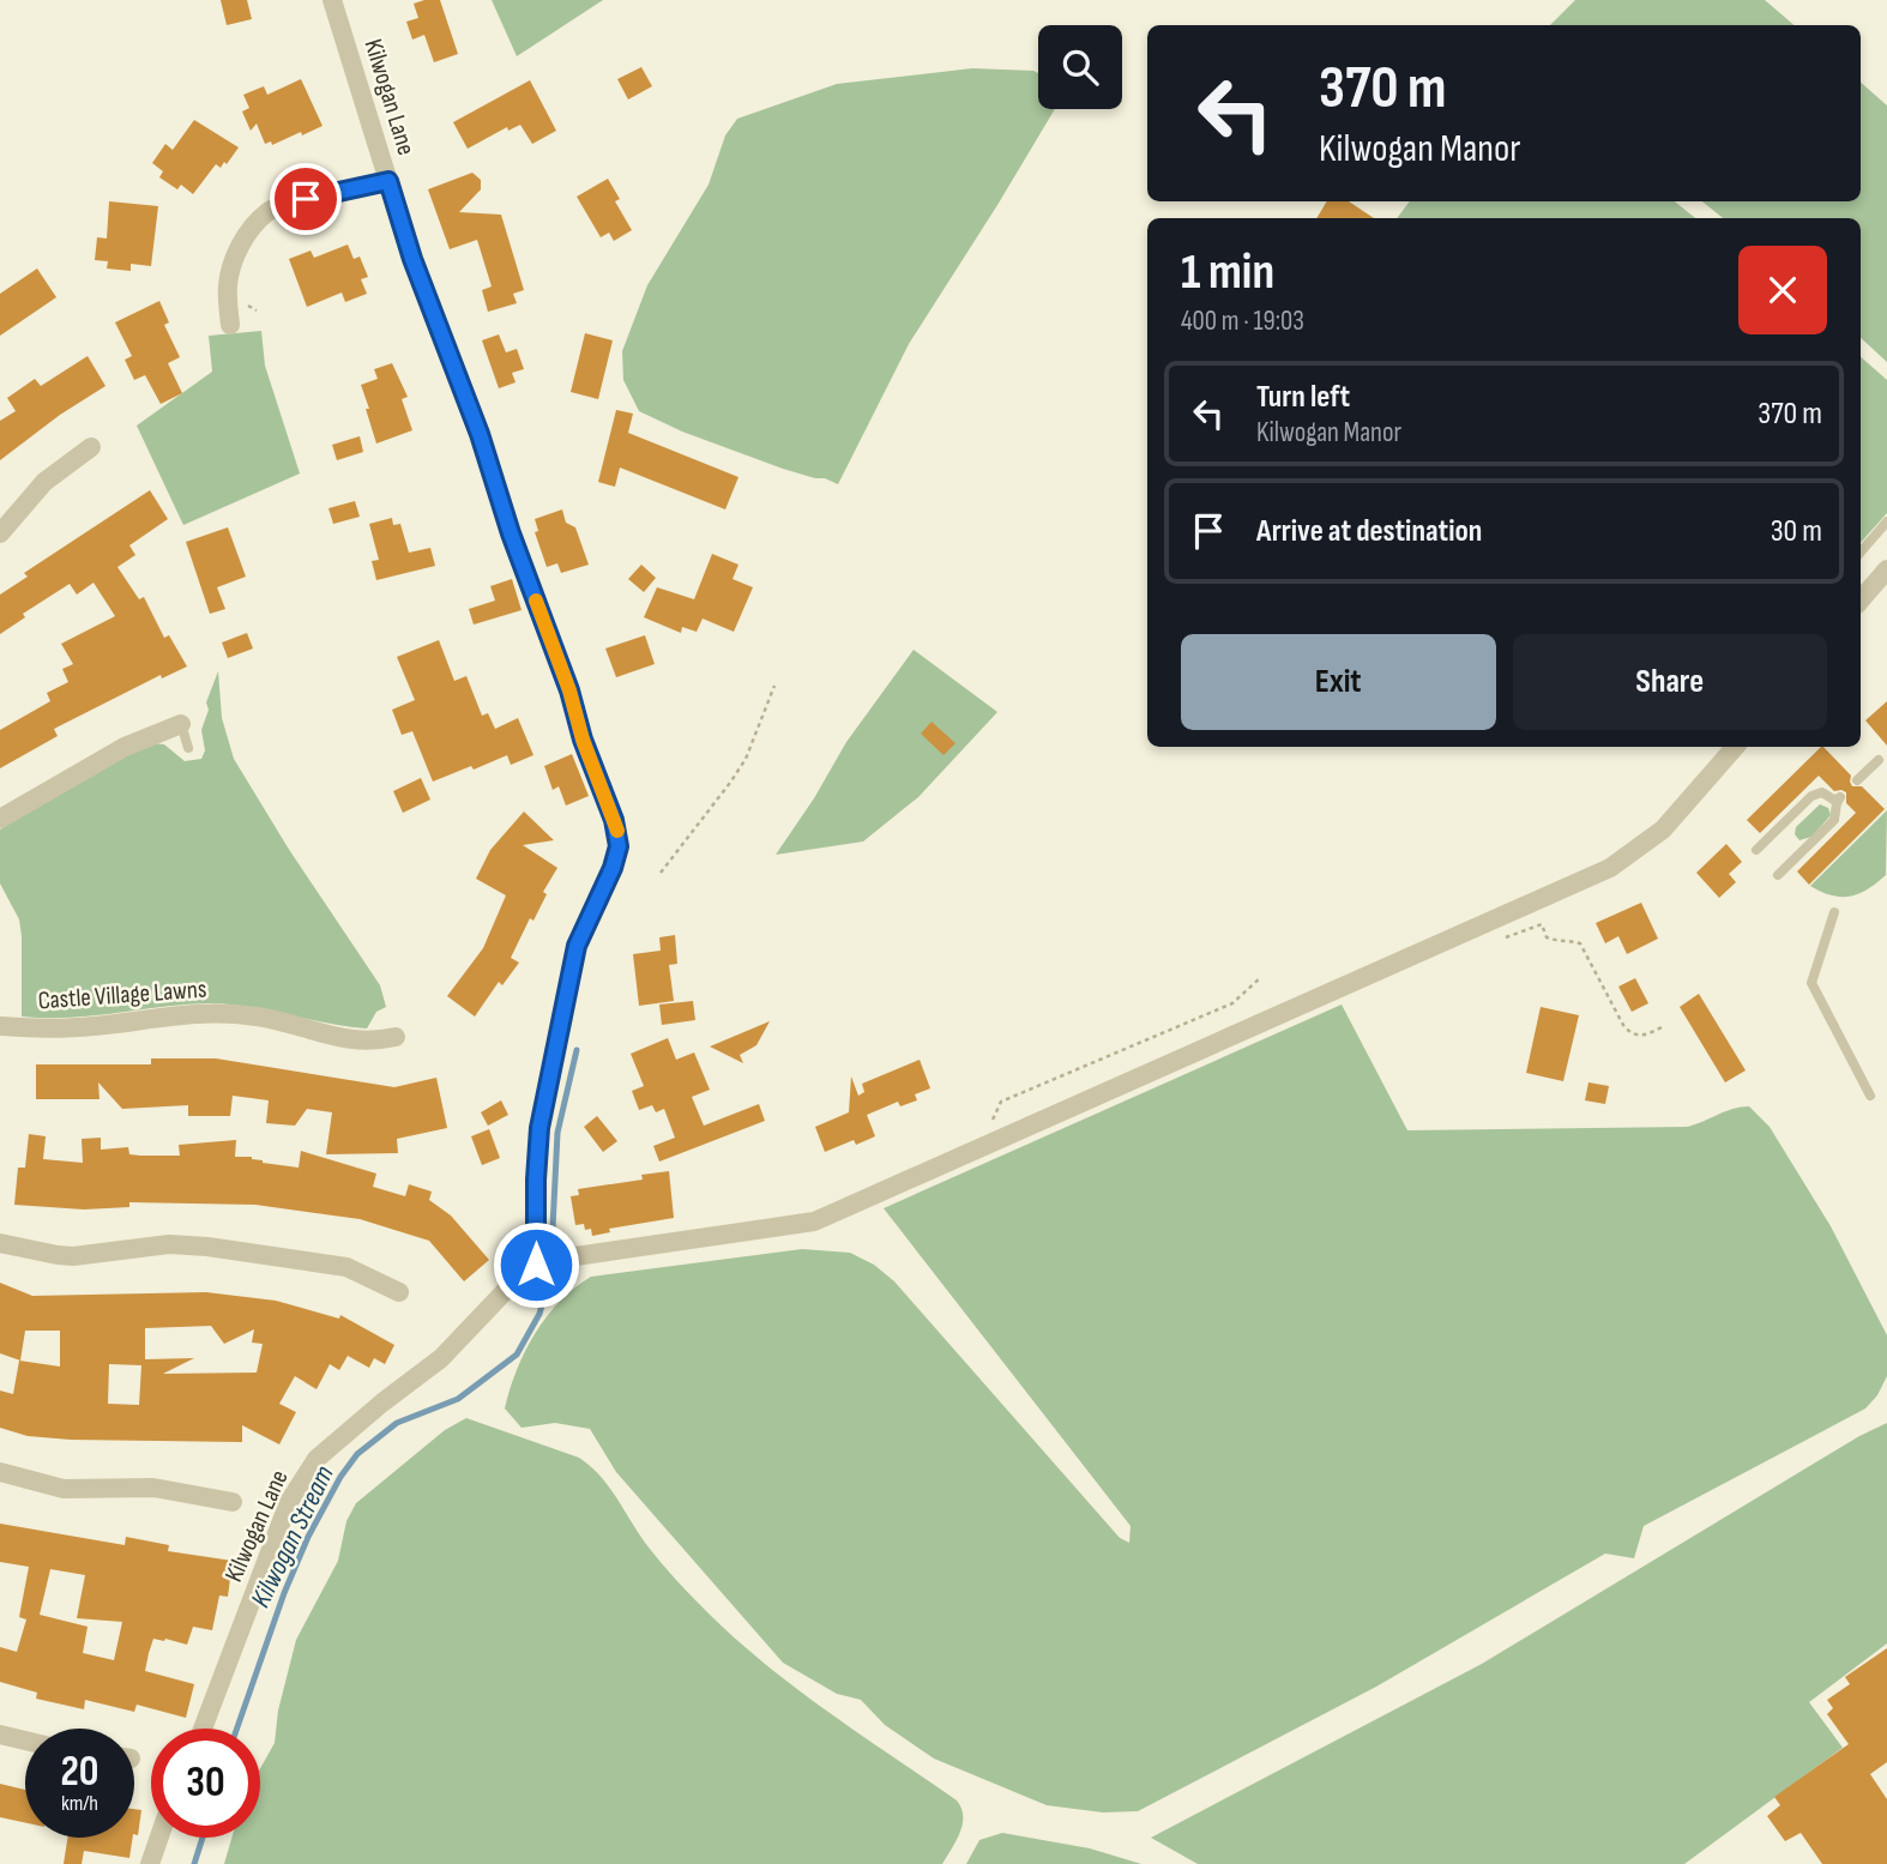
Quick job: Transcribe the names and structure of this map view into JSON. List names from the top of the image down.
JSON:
{
  "streets": {
    "street": ["Kilwogan Lane", "Castle Village Lawns"]
  },
  "water": ["Kilwogan Stream"],
  "page": {
    "turn": ["370 m", "Kilwogan Manor"],
    "heading": ["1 min", "400 m · 19:03"],
    "list": [
      {
        "name": "Turn left",
        "note": "Kilwogan Manor",
        "value": "370 m"
      },
      {
        "name": "Arrive at destination",
        "value": "30 m"
      }
    ],
    "buttons": ["Exit", "Share"],
    "speed": "20 km/h",
    "limit": "30"
  }
}
